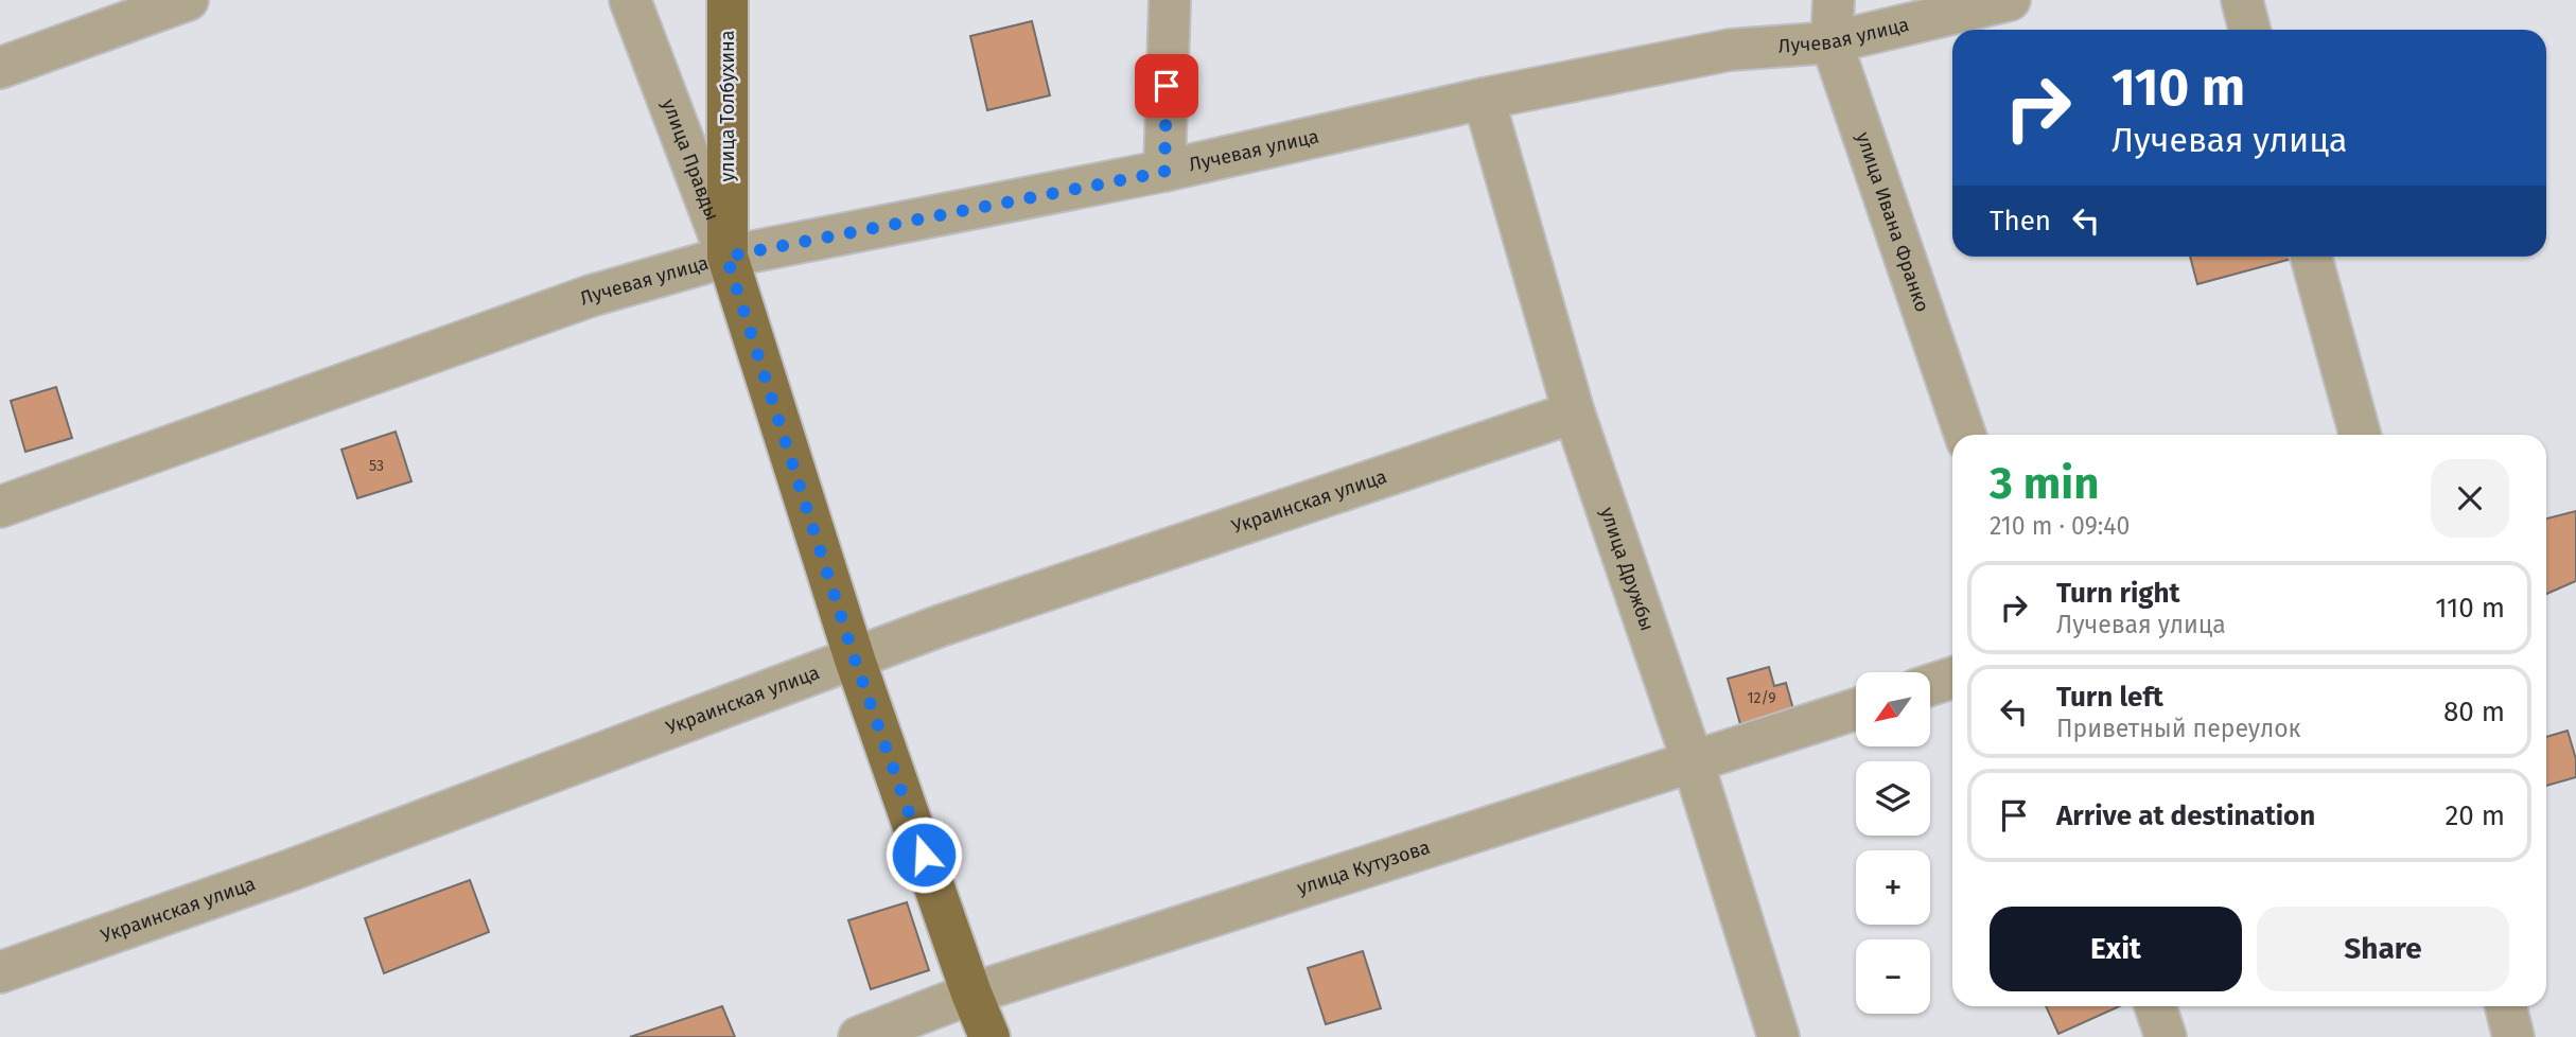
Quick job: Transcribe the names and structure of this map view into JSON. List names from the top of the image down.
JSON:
{
  "streets": {
    "main road": ["улица Толбухина", "улица Правды"],
    "street": [
      "Лучевая улица",
      "улица Ивана Франко",
      "Украинская улица",
      "улица Дружбы",
      "улица Кутузова"
    ]
  },
  "crossings": [
    ["Лучевая улица", "улица Толбухина"],
    ["Лучевая улица", "улица Правды"],
    ["Лучевая улица", "улица Ивана Франко"],
    ["Лучевая улица", "улица Дружбы"],
    ["улица Толбухина", "улица Правды"],
    ["улица Правды", "Украинская улица"],
    ["улица Правды", "улица Кутузова"],
    ["Украинская улица", "улица Дружбы"],
    ["улица Дружбы", "улица Кутузова"]
  ],
  "house_numbers": ["53", "12/9"],
  "north": "bottom left",
  "page": {
    "turn": ["110 m", "Лучевая улица"],
    "then": "Then",
    "heading": ["3 min", "210 m · 09:40"],
    "list": [
      {
        "name": "Turn right",
        "note": "Лучевая улица",
        "value": "110 m"
      },
      {
        "name": "Turn left",
        "note": "Приветный переулок",
        "value": "80 m"
      },
      {
        "name": "Arrive at destination",
        "value": "20 m"
      }
    ],
    "map_buttons": ["+", "−"],
    "buttons": ["Exit", "Share"]
  }
}
